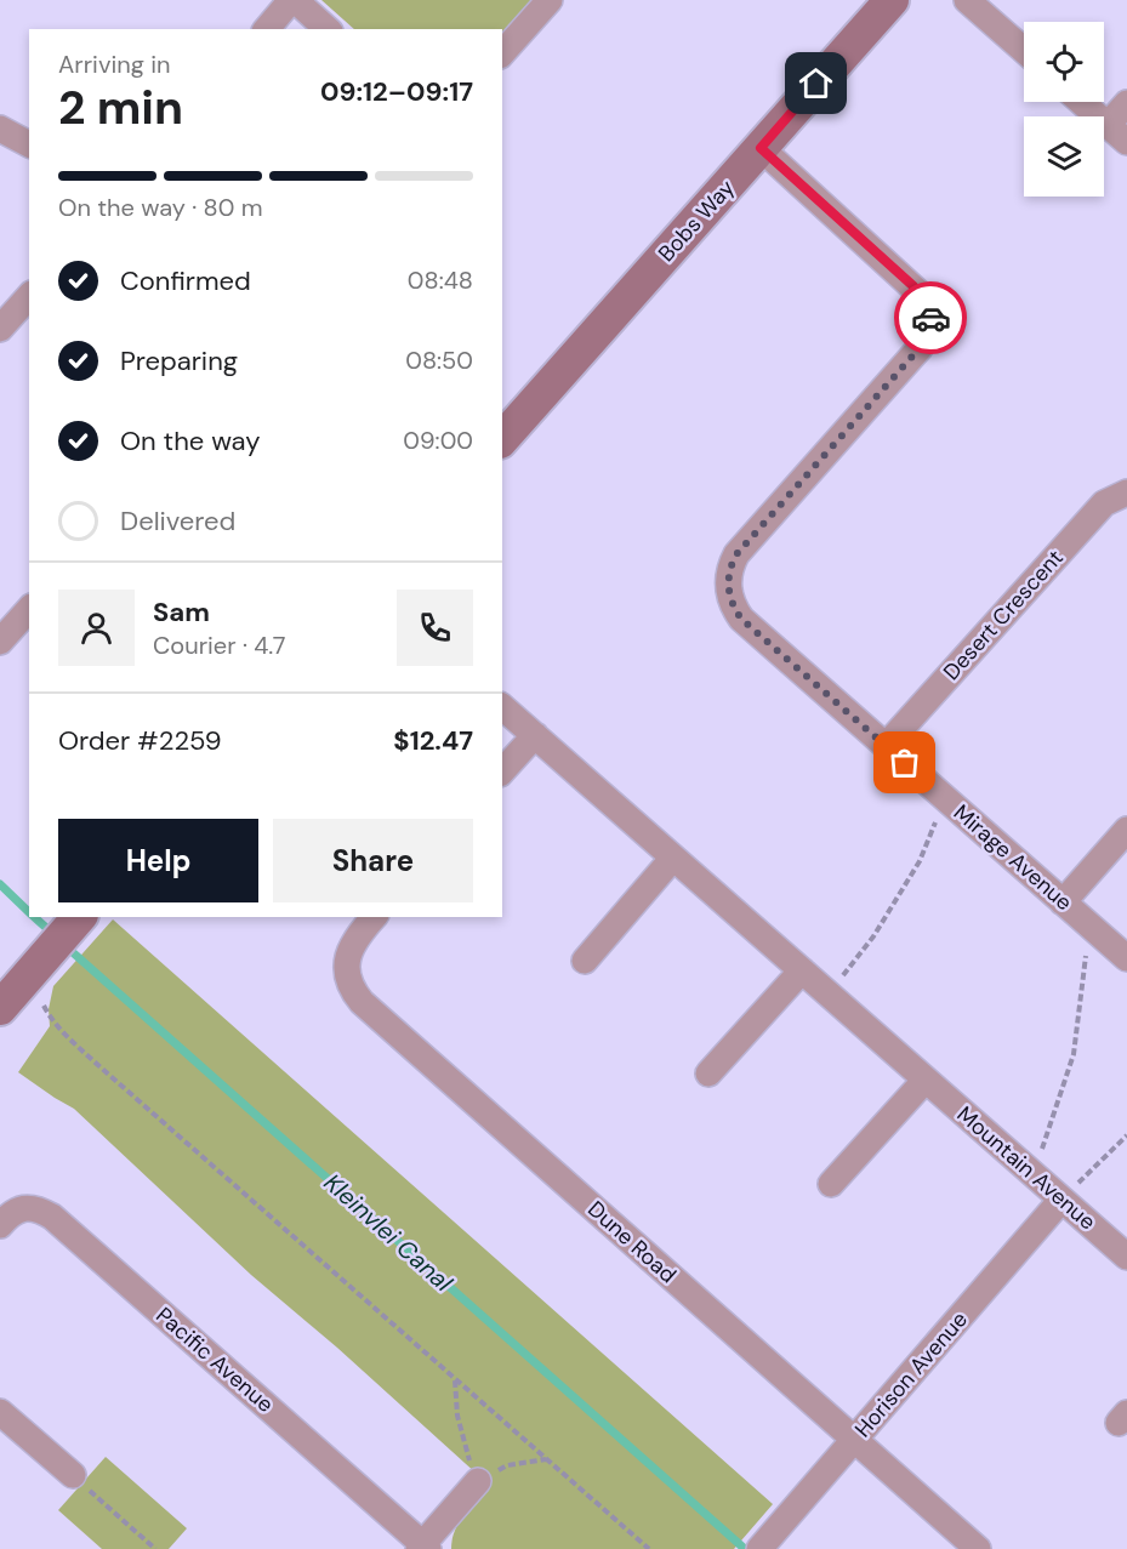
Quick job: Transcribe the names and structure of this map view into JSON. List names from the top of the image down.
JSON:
{
  "streets": {
    "street": [
      "Bobs Way",
      "Desert Crescent",
      "Mirage Avenue",
      "Mountain Avenue",
      "Dune Road",
      "Pacific Avenue",
      "Horison Avenue"
    ]
  },
  "crossings": [
    ["Bobs Way", "Mirage Avenue"],
    ["Desert Crescent", "Mirage Avenue"],
    ["Mountain Avenue", "Horison Avenue"],
    ["Dune Road", "Horison Avenue"]
  ],
  "water": ["Kleinvlei Canal"],
  "page": {
    "heading": ["2 min", "Arriving in", "09:12–09:17"],
    "panel": [
      "Sam",
      "Courier · 4.7",
      "Order #2259",
      "$12.47"
    ],
    "bar": "On the way · 80 m",
    "list": [
      ["Confirmed", "08:48"],
      ["Preparing", "08:50"],
      ["On the way", "09:00"],
      "Delivered"
    ],
    "buttons": ["Help", "Share"]
  }
}
